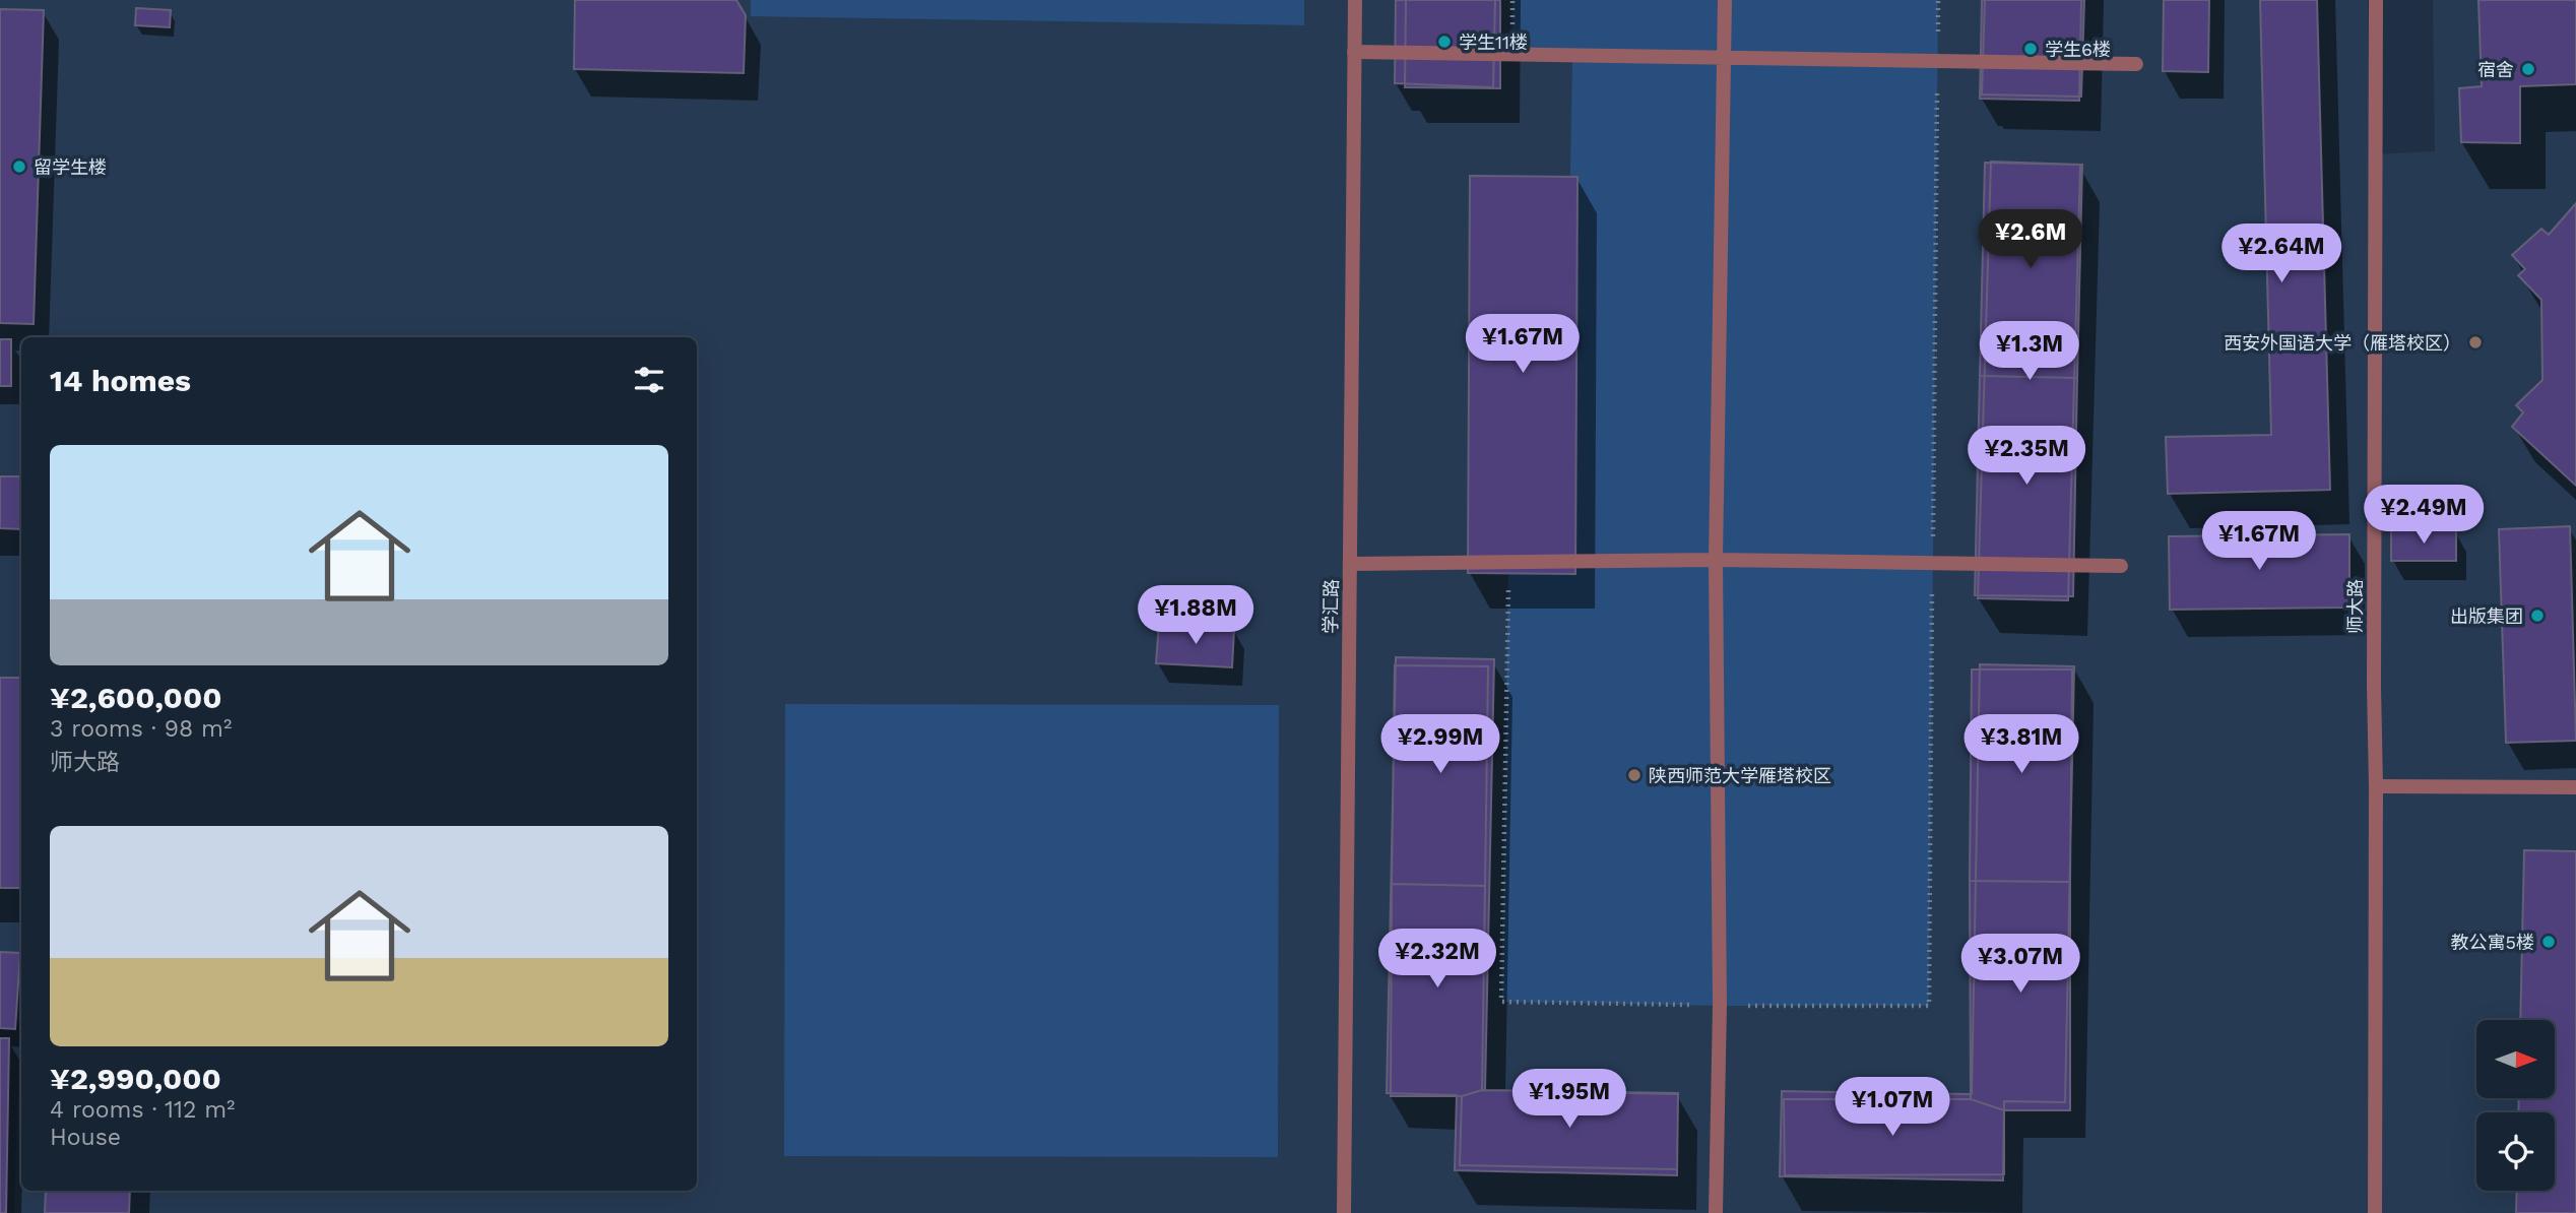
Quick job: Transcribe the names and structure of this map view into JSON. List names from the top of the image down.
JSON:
{
  "streets": {
    "street": ["学汇路", "师大路"]
  },
  "places": [
    "学生11楼",
    "学生6楼",
    "宿舍",
    "留学生楼",
    "西安外国语大学（雁塔校区）",
    "出版集团",
    "陕西师范大学雁塔校区",
    "教公寓5楼"
  ],
  "north": "right",
  "page": {
    "price": [
      "¥2.6M",
      "¥2.64M",
      "¥1.67M",
      "¥1.3M",
      "¥2.35M",
      "¥2.49M",
      "¥1.67M",
      "¥1.88M",
      "¥2.99M",
      "¥3.81M",
      "¥2.32M",
      "¥3.07M",
      "¥1.95M",
      "¥1.07M"
    ],
    "heading": "14 homes",
    "list": [
      {
        "name": "¥2,600,000",
        "note": "3 rooms · 98 m² · 师大路"
      },
      {
        "name": "¥2,990,000",
        "note": "4 rooms · 112 m² · House"
      }
    ]
  }
}
